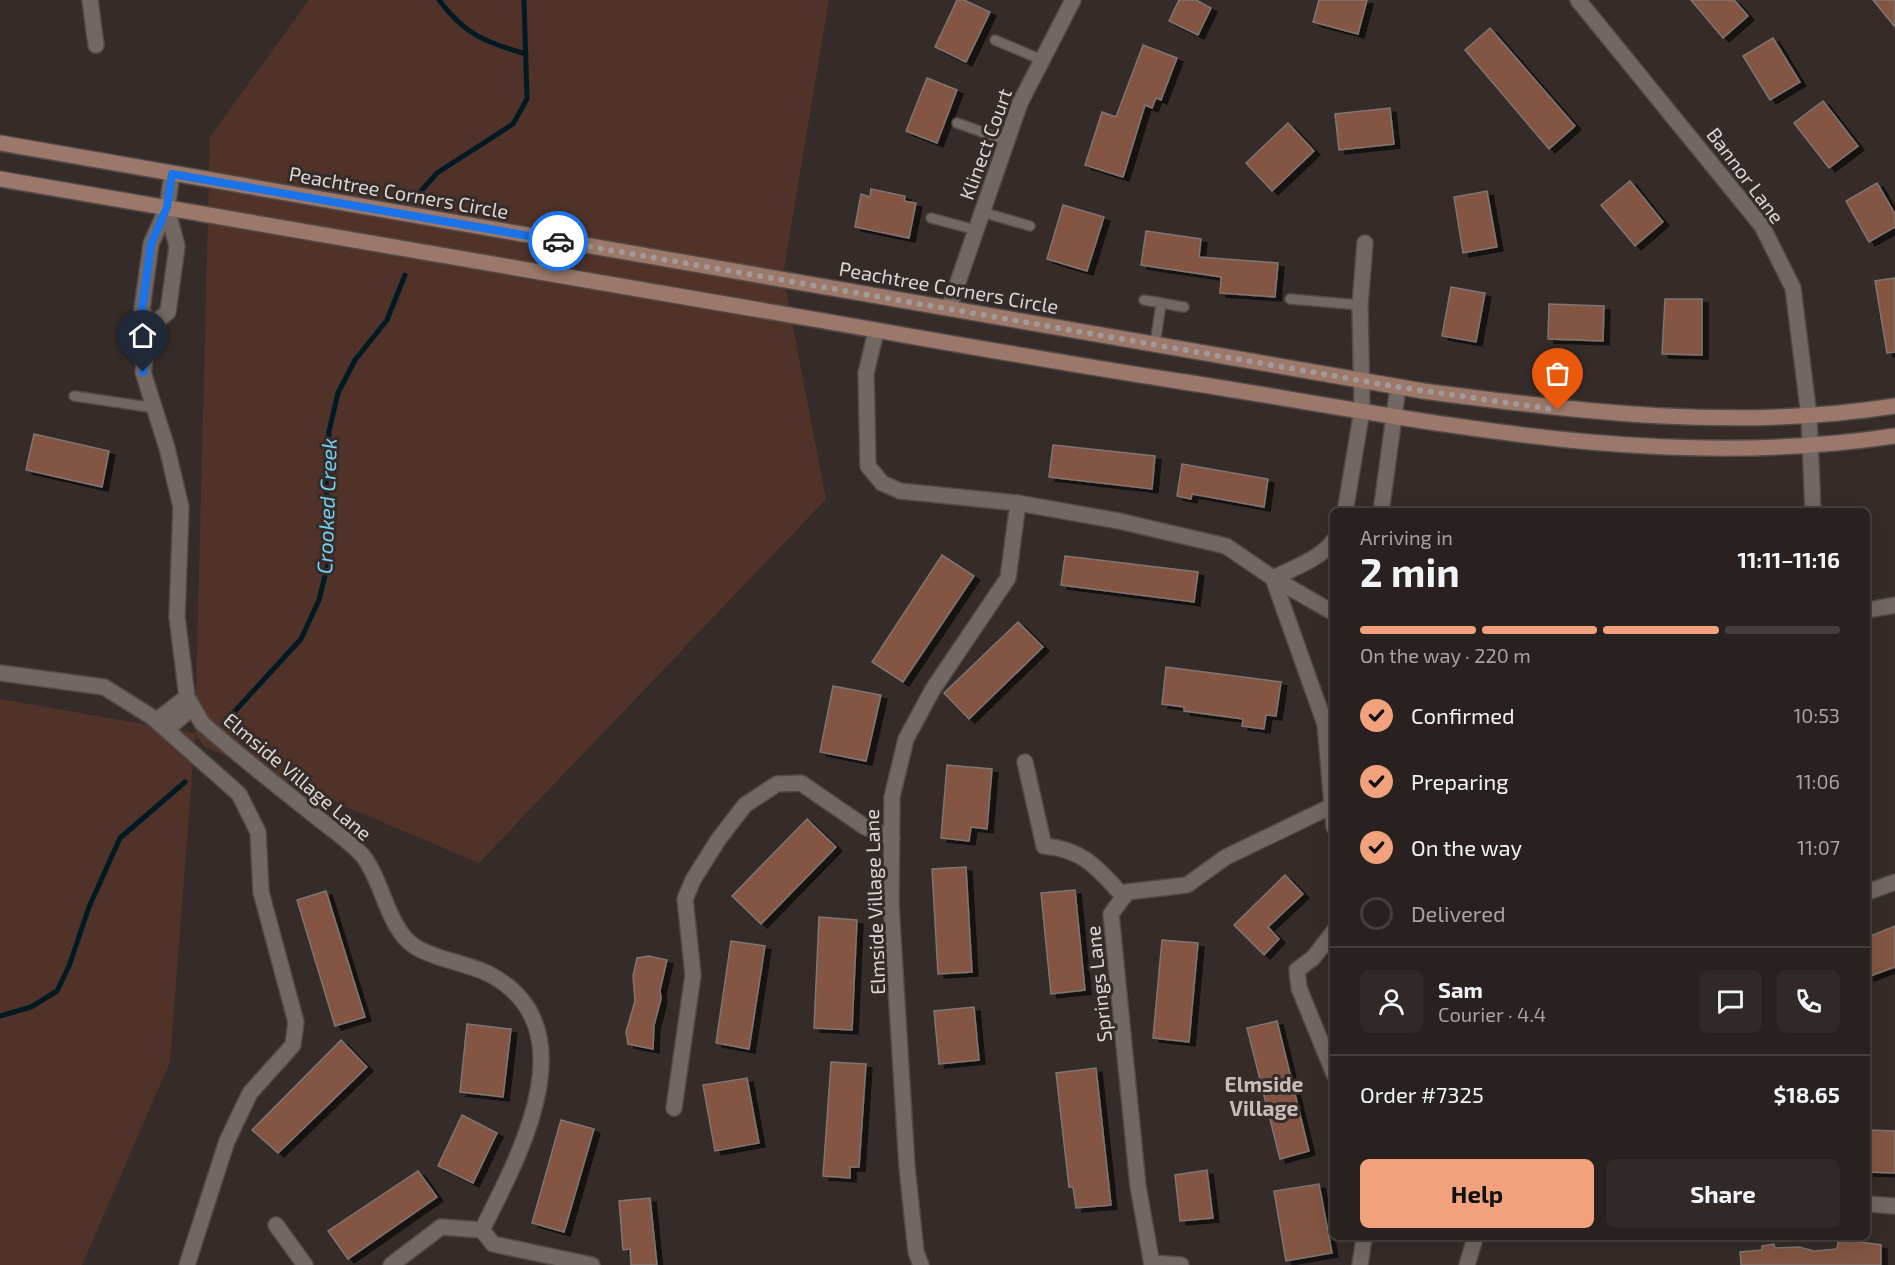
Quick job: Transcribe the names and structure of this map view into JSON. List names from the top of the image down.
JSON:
{
  "streets": {
    "street": [
      "Klinect Court",
      "Bannor Lane",
      "Peachtree Corners Circle",
      "Elmside Village Lane",
      "Springs Lane"
    ]
  },
  "crossings": [
    ["Klinect Court", "Peachtree Corners Circle"],
    ["Bannor Lane", "Peachtree Corners Circle"]
  ],
  "districts": ["Elmside Village"],
  "water": ["Crooked Creek"],
  "page": {
    "heading": ["2 min", "Arriving in", "11:11–11:16"],
    "panel": [
      "Sam",
      "Courier · 4.4",
      "Order #7325",
      "$18.65"
    ],
    "bar": "On the way · 220 m",
    "list": [
      ["Confirmed", "10:53"],
      ["Preparing", "11:06"],
      ["On the way", "11:07"],
      "Delivered"
    ],
    "buttons": ["Help", "Share"]
  }
}
